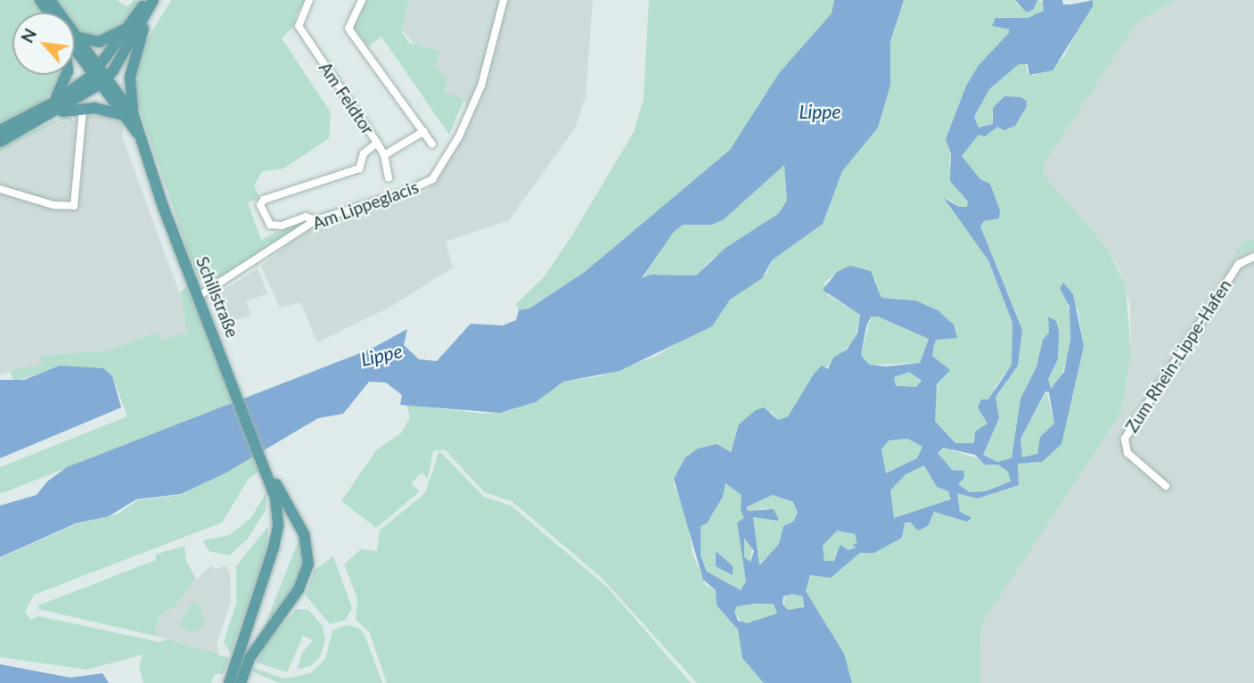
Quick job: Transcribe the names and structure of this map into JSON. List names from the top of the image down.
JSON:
{
  "streets": {
    "main road": ["Schillstraße"],
    "street": ["Am Feldtor", "Am Lippeglacis", "Zum Rhein-Lippe-Hafen"]
  },
  "crossings": [
    ["Am Feldtor", "Am Lippeglacis"],
    ["Am Lippeglacis", "Schillstraße"]
  ],
  "water": ["Lippe"],
  "north": "top left"
}
